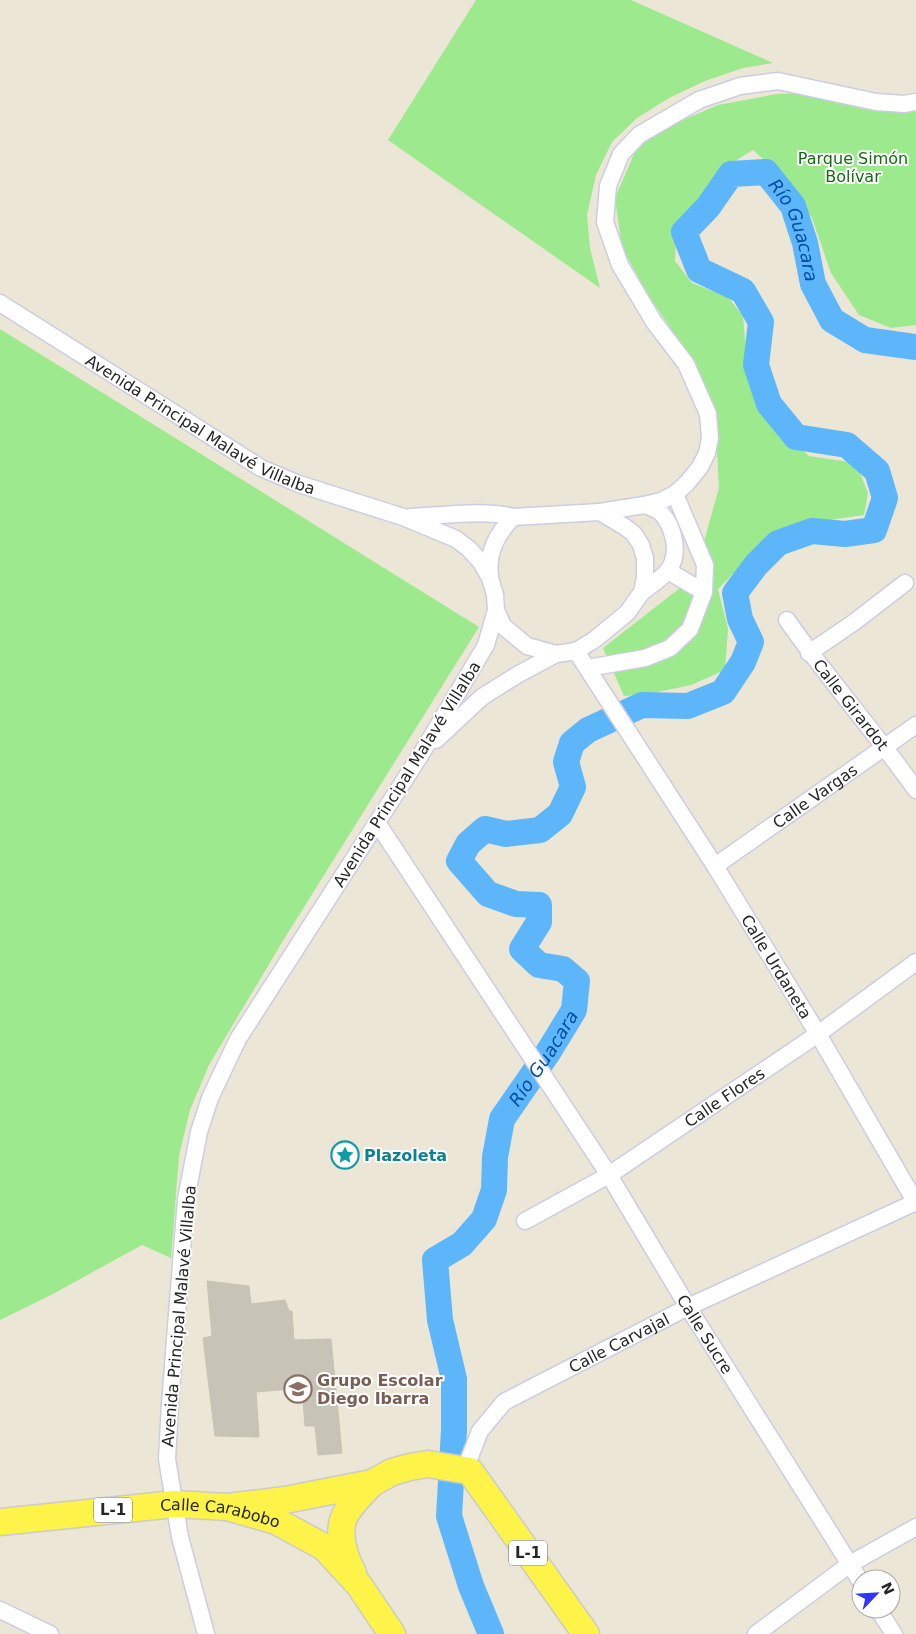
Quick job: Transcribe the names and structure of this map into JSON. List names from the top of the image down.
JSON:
{
  "streets": {
    "main road": ["L-1", "Calle Carabobo"],
    "street": [
      "Avenida Principal Malavé Villalba",
      "Calle Girardot",
      "Calle Vargas",
      "Calle Urdaneta",
      "Calle Flores",
      "Calle Sucre",
      "Calle Carvajal"
    ]
  },
  "crossings": [
    ["Avenida Principal Malavé Villalba", "Calle Urdaneta"],
    ["Avenida Principal Malavé Villalba", "Calle Sucre"],
    ["Avenida Principal Malavé Villalba", "Calle Carabobo"],
    ["Calle Girardot", "Calle Vargas"],
    ["Calle Vargas", "Calle Urdaneta"],
    ["Calle Urdaneta", "Calle Flores"],
    ["Calle Urdaneta", "Calle Carvajal"],
    ["Calle Flores", "Calle Sucre"],
    ["Calle Sucre", "Calle Carvajal"],
    ["Calle Carvajal", "L-1"],
    ["L-1", "Calle Carabobo"]
  ],
  "water": ["Río Guacara"],
  "parks": ["Parque Simón Bolívar"],
  "places": {
    "place": ["Plazoleta"],
    "school or university": ["Grupo Escolar Diego Ibarra"]
  },
  "north": "top right"
}
